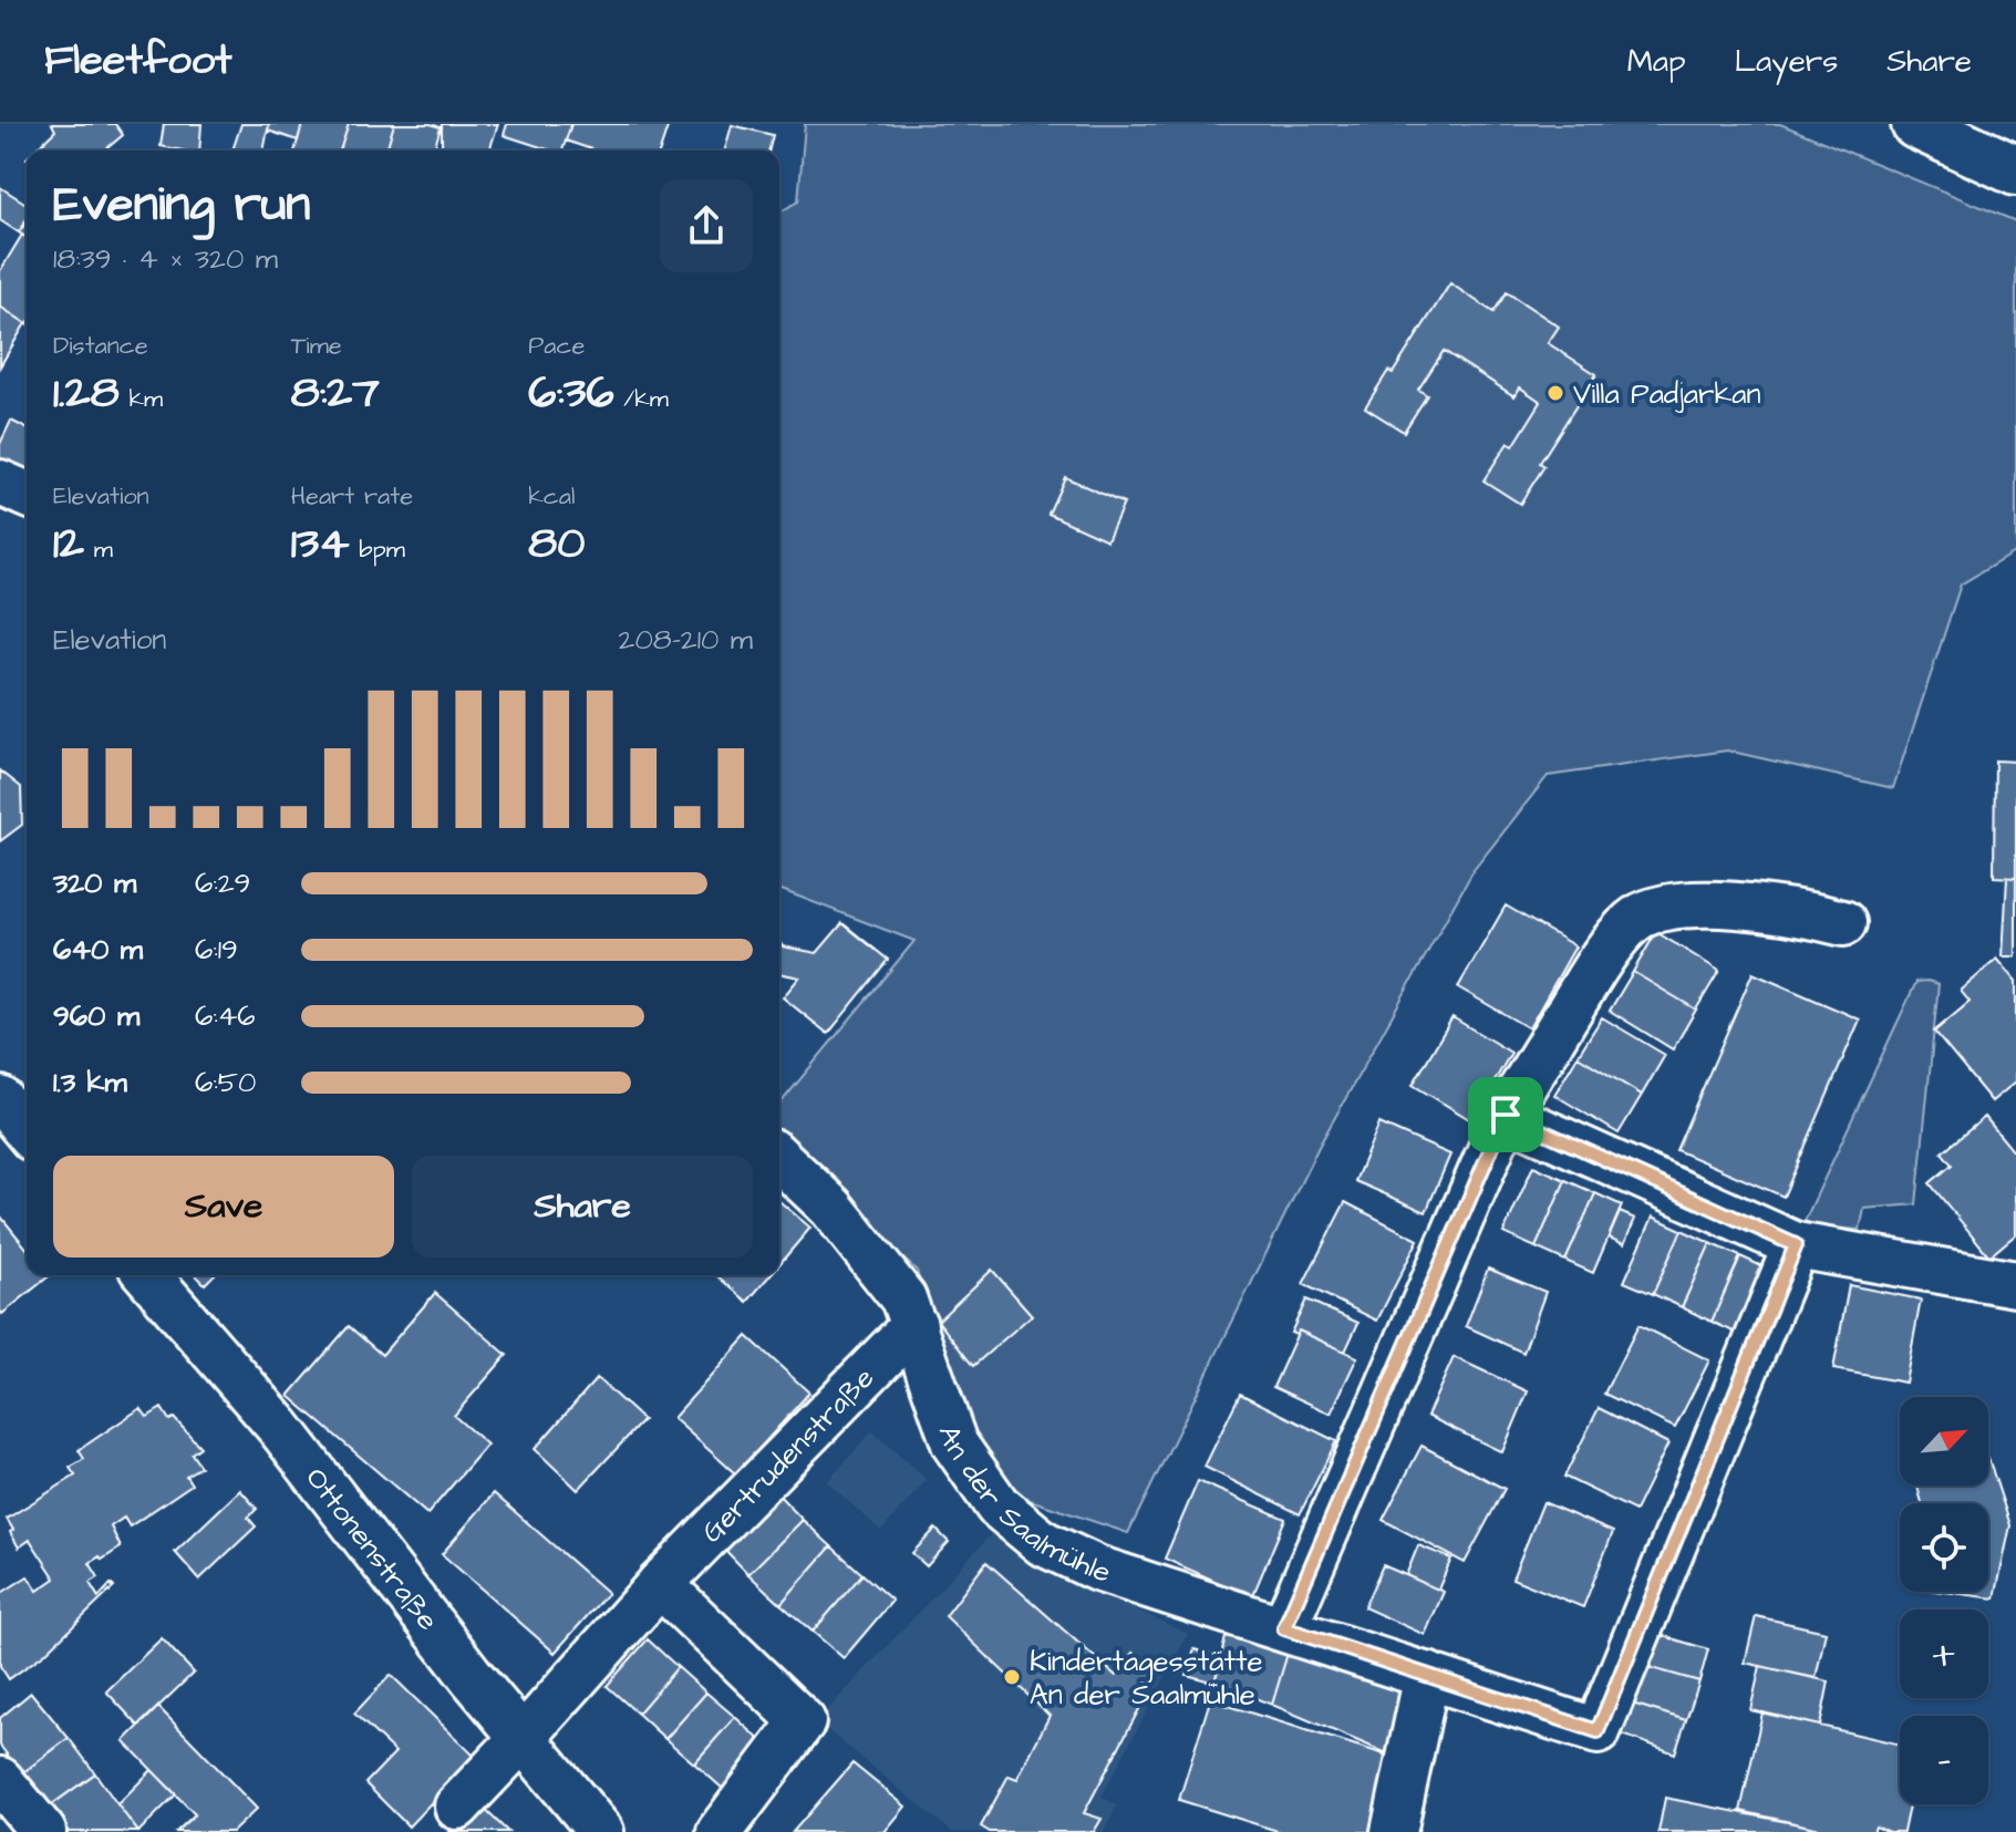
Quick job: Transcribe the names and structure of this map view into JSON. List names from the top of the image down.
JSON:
{
  "streets": {
    "street": ["Gertrudenstraße", "An der Saalmühle", "Ottonenstraße"]
  },
  "crossings": [
    ["Gertrudenstraße", "An der Saalmühle"],
    ["Gertrudenstraße", "Ottonenstraße"]
  ],
  "places": ["Villa Padjarkan", "Kindertagesstätte An der Saalmühle"],
  "north": "top right",
  "page": {
    "header": "Fleetfoot",
    "nav": ["Map", "Layers", "Share"],
    "heading": ["Evening run", "18:39 · 4 × 320 m"],
    "stats": [
      ["Distance", "1.28 km"],
      ["Time", "8:27"],
      ["Pace", "6:36 /km"],
      ["Elevation", "12 m"],
      ["Heart rate", "134 bpm"],
      ["kcal", "80"]
    ],
    "chart": ["Elevation", "208–210 m"],
    "list": [
      {
        "name": "320 m",
        "note": "6:29"
      },
      {
        "name": "640 m",
        "note": "6:19"
      },
      {
        "name": "960 m",
        "note": "6:46"
      },
      {
        "name": "1.3 km",
        "note": "6:50"
      }
    ],
    "buttons": ["Save", "Share"],
    "map_buttons": ["+", "−"]
  }
}
